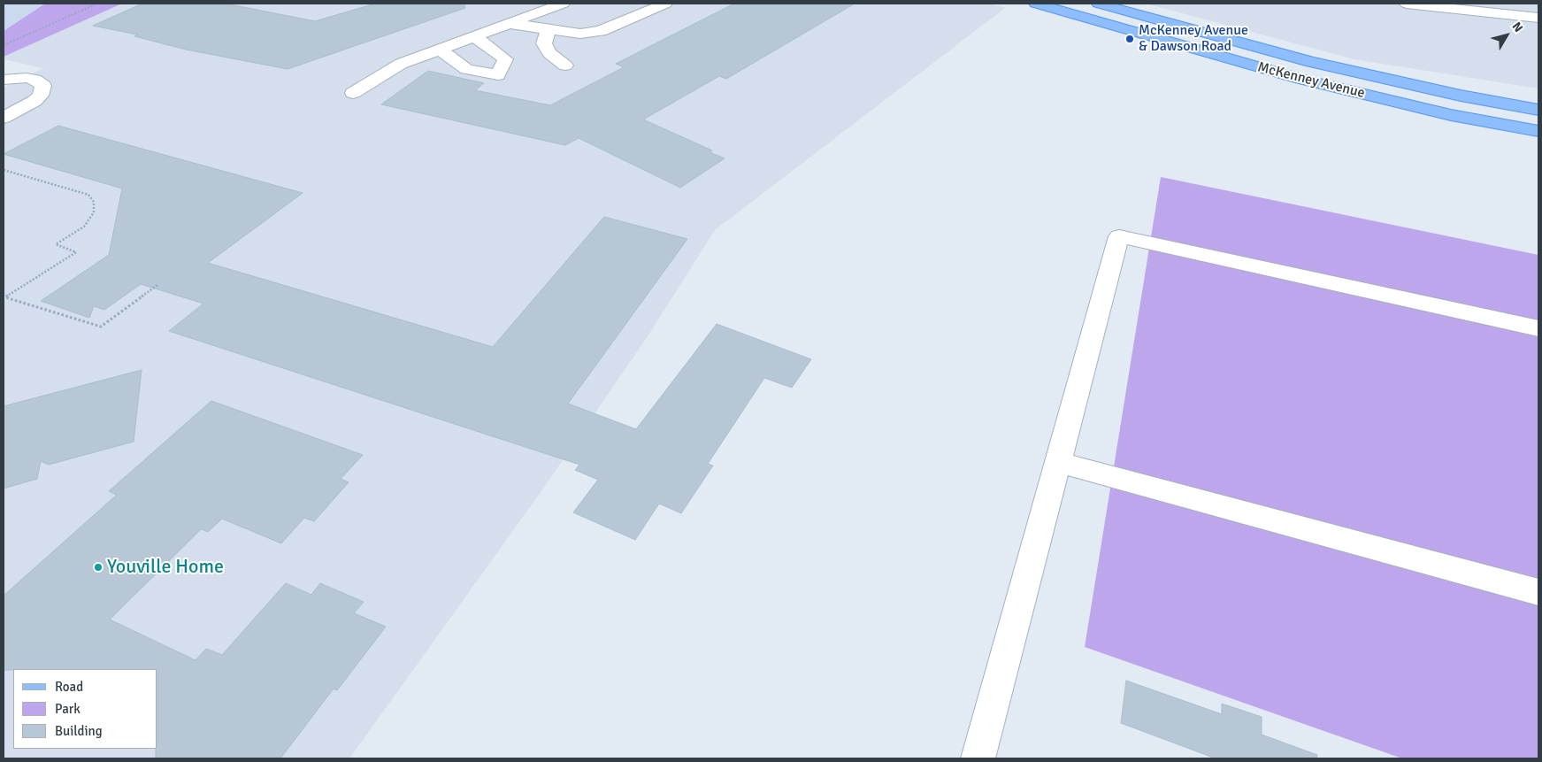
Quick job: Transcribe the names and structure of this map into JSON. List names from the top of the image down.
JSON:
{
  "streets": {
    "main road": ["McKenney Avenue"]
  },
  "places": ["McKenney Avenue & Dawson Road", "Youville Home"],
  "legend": ["Road", "Park", "Building"],
  "north": "top right"
}
